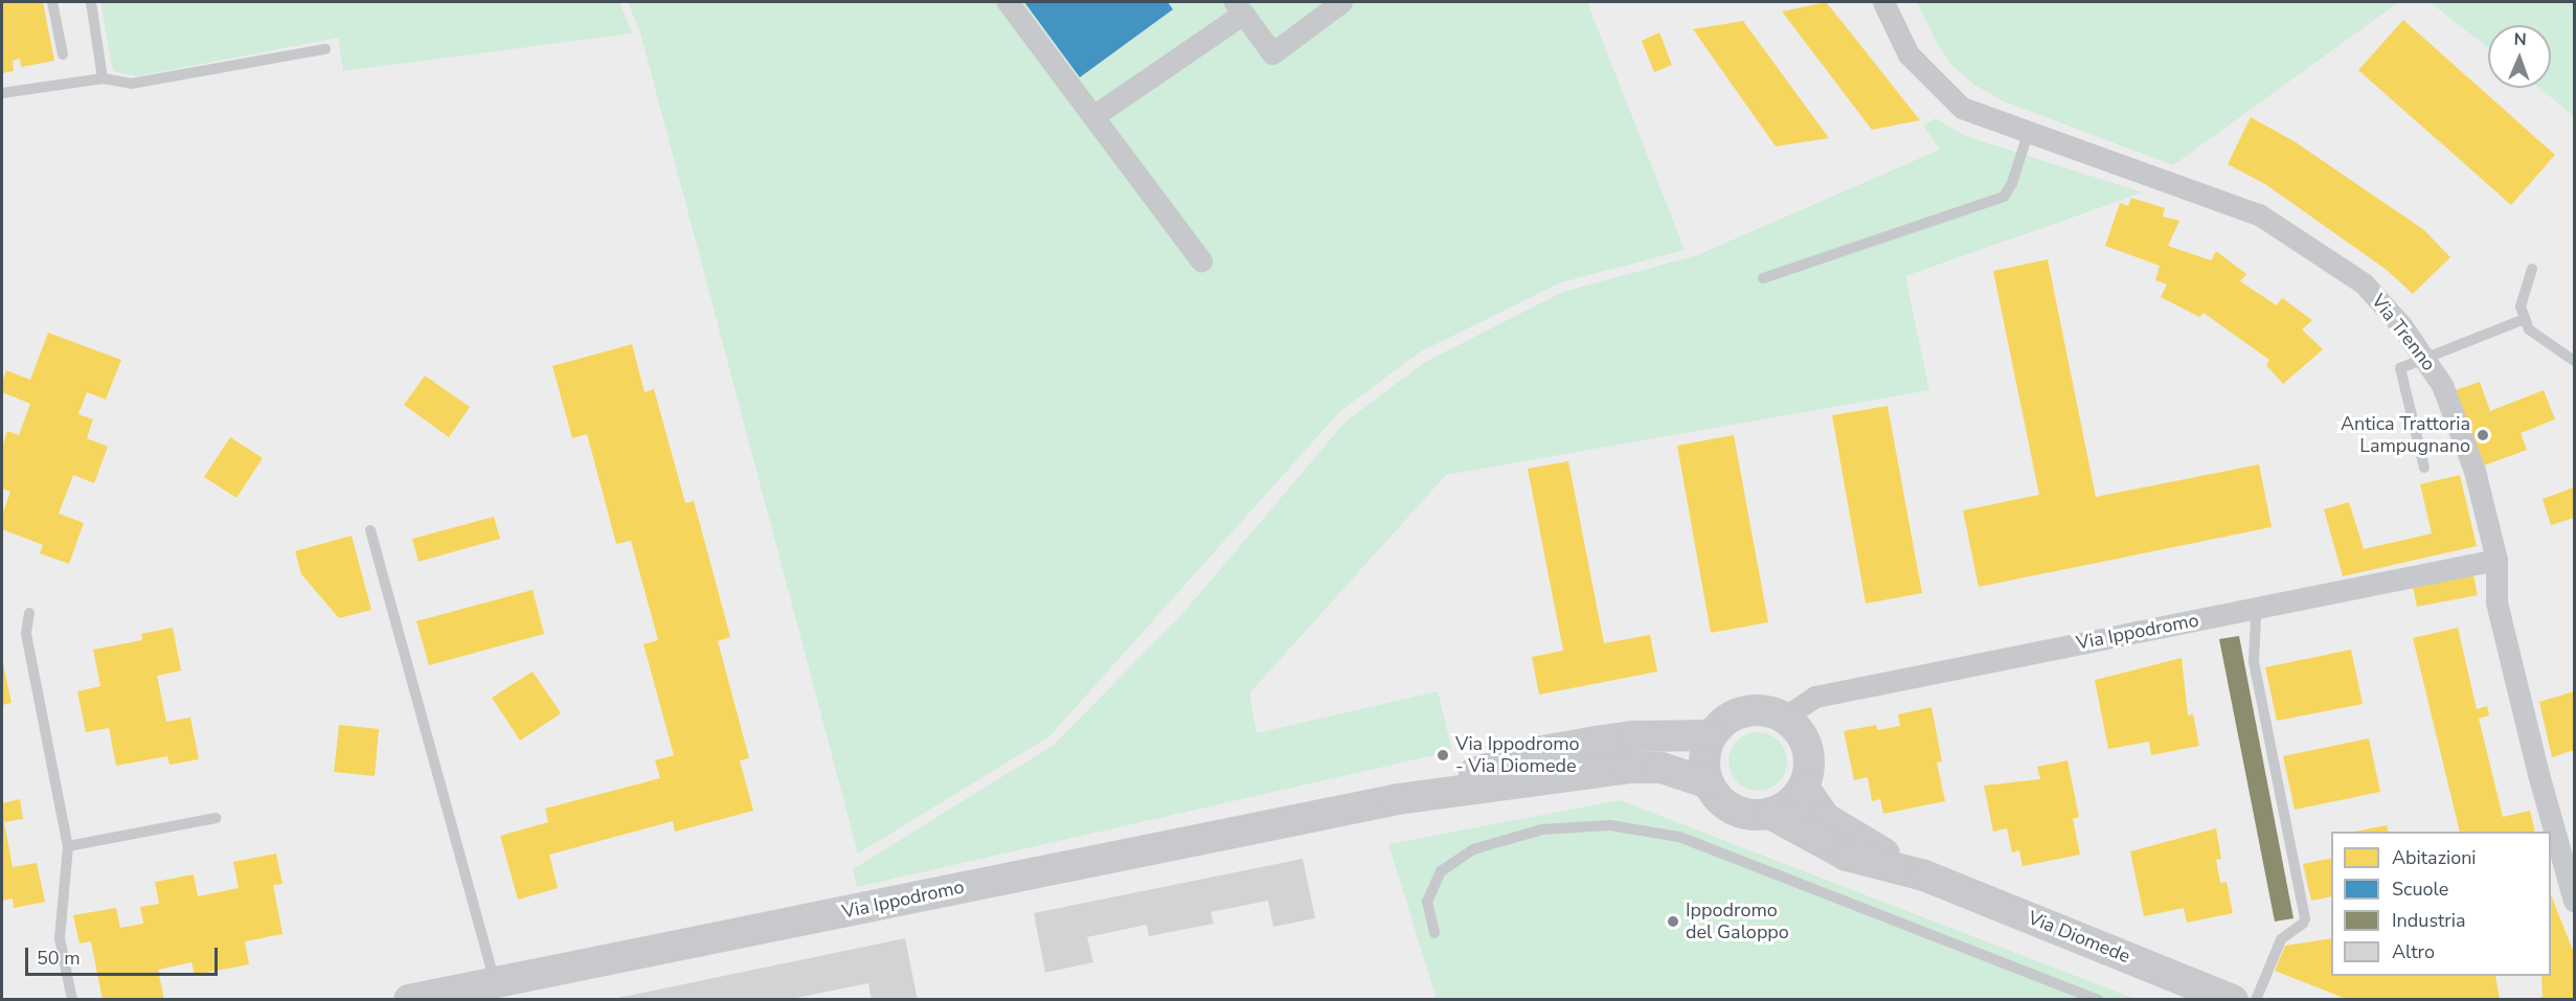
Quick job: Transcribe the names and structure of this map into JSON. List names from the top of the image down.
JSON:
{
  "streets": {
    "street": ["Via Trenno", "Via Ippodromo", "Via Diomede"]
  },
  "crossings": [
    ["Via Trenno", "Via Ippodromo"],
    ["Via Ippodromo", "Via Diomede"]
  ],
  "places": ["Antica Trattoria Lampugnano", "Via Ippodromo - Via Diomede", "Ippodromo del Galoppo"],
  "legend": [
    "Abitazioni",
    "Scuole",
    "Industria",
    "Altro"
  ],
  "scale_bar": "50 m",
  "north": "top"
}
